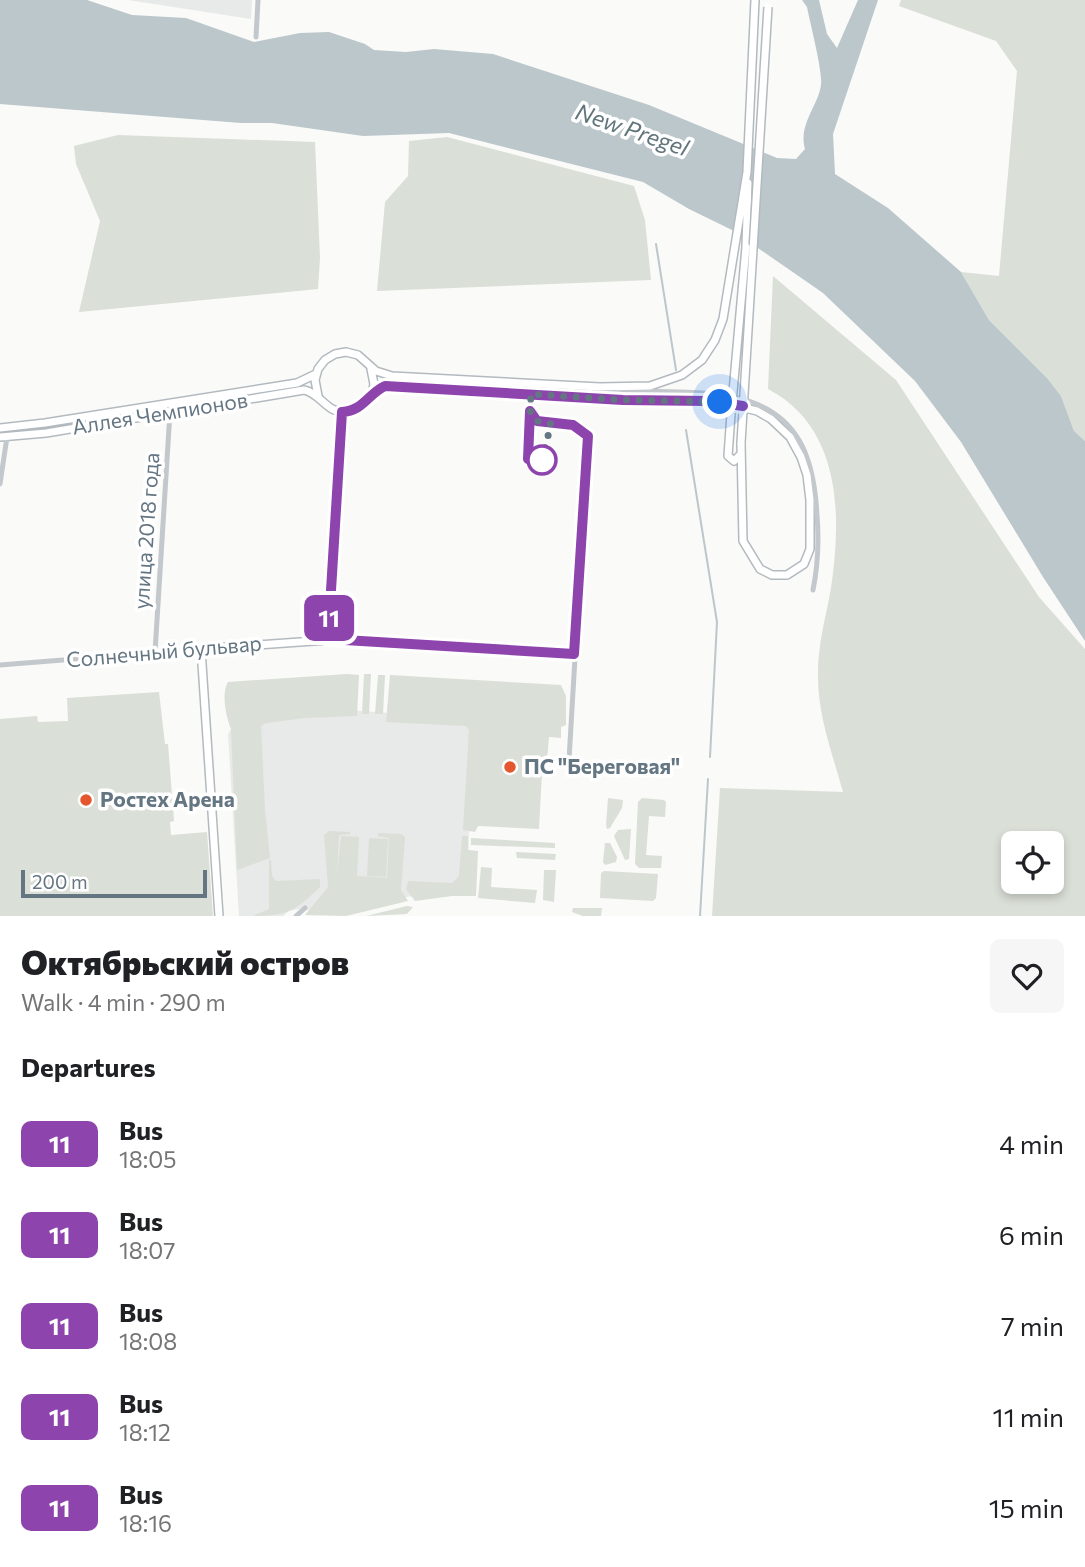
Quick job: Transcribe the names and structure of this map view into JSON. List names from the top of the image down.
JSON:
{
  "streets": {
    "main road": ["Аллея Чемпионов", "Солнечный бульвар"],
    "street": ["улица 2018 года"]
  },
  "crossings": [
    ["Аллея Чемпионов", "улица 2018 года"],
    ["улица 2018 года", "Солнечный бульвар"]
  ],
  "water": ["New Pregel"],
  "places": ["ПС \"Береговая\"", "Ростех Арена"],
  "lines": ["bus line 11"],
  "scale_bar": "200 m",
  "page": {
    "on_map": "11",
    "scale": "200 m",
    "heading": [
      ["Октябрьский остров", "Walk · 4 min · 290 m"],
      "Departures"
    ],
    "list": [
      {
        "mark": "11",
        "name": "Bus",
        "note": "18:05",
        "value": "4 min"
      },
      {
        "mark": "11",
        "name": "Bus",
        "note": "18:07",
        "value": "6 min"
      },
      {
        "mark": "11",
        "name": "Bus",
        "note": "18:08",
        "value": "7 min"
      },
      {
        "mark": "11",
        "name": "Bus",
        "note": "18:12",
        "value": "11 min"
      },
      {
        "mark": "11",
        "name": "Bus",
        "note": "18:16",
        "value": "15 min"
      }
    ]
  }
}
